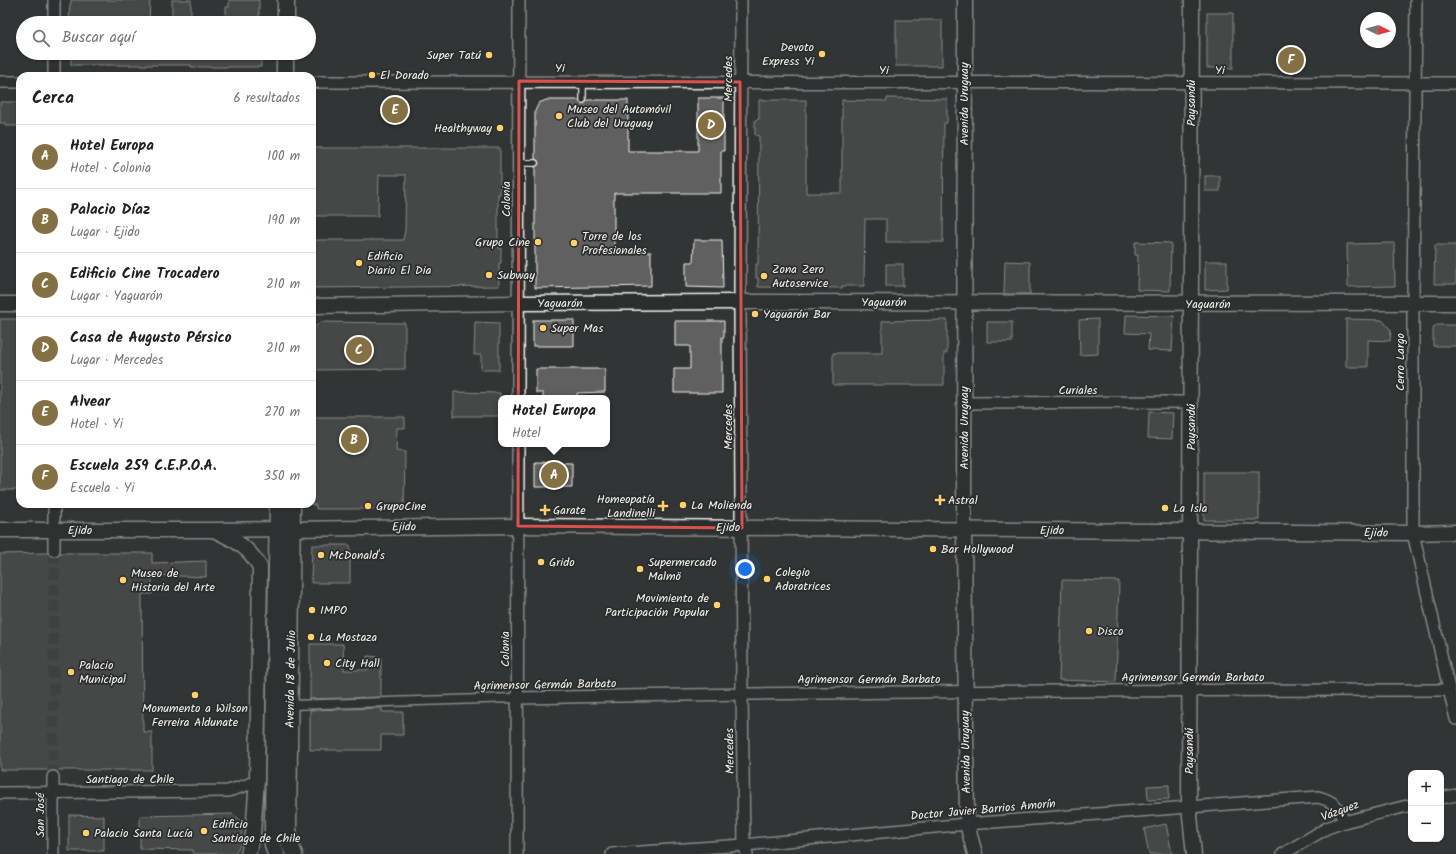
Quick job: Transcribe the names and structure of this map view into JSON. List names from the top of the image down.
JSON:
{
  "streets": {
    "main road": ["Avenida 18 de Julio"],
    "street": [
      "Yi",
      "Mercedes",
      "Paysandú",
      "Avenida Uruguay",
      "Colonia",
      "Yaguarón",
      "Cerro Largo",
      "Curiales",
      "Ejido",
      "Agrimensor Germán Barbato",
      "Santiago de Chile",
      "Doctor Javier Barrios Amorín",
      "Vázquez",
      "San José"
    ]
  },
  "crossings": [
    ["Yi", "Mercedes"],
    ["Yi", "Paysandú"],
    ["Yi", "Avenida Uruguay"],
    ["Yi", "Colonia"],
    ["Yi", "Cerro Largo"],
    ["Mercedes", "Yaguarón"],
    ["Mercedes", "Ejido"],
    ["Mercedes", "Agrimensor Germán Barbato"],
    ["Mercedes", "Doctor Javier Barrios Amorín"],
    ["Paysandú", "Yaguarón"],
    ["Paysandú", "Curiales"],
    ["Paysandú", "Ejido"],
    ["Paysandú", "Agrimensor Germán Barbato"],
    ["Paysandú", "Doctor Javier Barrios Amorín"],
    ["Avenida Uruguay", "Yaguarón"],
    ["Avenida Uruguay", "Curiales"],
    ["Avenida Uruguay", "Ejido"],
    ["Avenida Uruguay", "Agrimensor Germán Barbato"],
    ["Avenida Uruguay", "Doctor Javier Barrios Amorín"],
    ["Colonia", "Yaguarón"],
    ["Colonia", "Ejido"],
    ["Colonia", "Agrimensor Germán Barbato"],
    ["Yaguarón", "Cerro Largo"],
    ["Cerro Largo", "Ejido"],
    ["Cerro Largo", "Agrimensor Germán Barbato"],
    ["Ejido", "Avenida 18 de Julio"],
    ["Agrimensor Germán Barbato", "Avenida 18 de Julio"],
    ["Santiago de Chile", "San José"],
    ["Doctor Javier Barrios Amorín", "Vázquez"]
  ],
  "places": {
    "other": [
      "Devoto Express Yi",
      "Super Tatú",
      "El Dorado",
      "Museo del Automóvil Club del Uruguay",
      "Healthyway",
      "Grupo Cine",
      "Torre de los Profesionales",
      "Edificio Diario El Dia",
      "Subway",
      "Zona Zero Autoservice",
      "Yaguarón Bar",
      "Super Mas",
      "La Molienda",
      "GrupoCine",
      "La Isla",
      "Bar Hollywood",
      "McDonald's",
      "Grido",
      "Supermercado Malmö",
      "Colegio Adoratrices",
      "Museo de Historia del Arte",
      "Movimiento de Participación Popular",
      "IMPO",
      "Disco",
      "La Mostaza",
      "City Hall",
      "Palacio Municipal",
      "Monumento a Wilson Ferreira Aldunate",
      "Edificio Santiago de Chile",
      "Palacio Santa Lucía"
    ],
    "health": ["Astral", "Homeopatía Landinelli", "Garate"]
  },
  "north": "right",
  "page": {
    "search": "Buscar aquí",
    "pins": [
      "F",
      "E",
      "D",
      "C",
      "B",
      "A"
    ],
    "heading": ["Cerca", "6 resultados"],
    "list": [
      {
        "mark": "A",
        "name": "Hotel Europa",
        "note": "Hotel · Colonia",
        "value": "100 m"
      },
      {
        "mark": "B",
        "name": "Palacio Díaz",
        "note": "Lugar · Ejido",
        "value": "190 m"
      },
      {
        "mark": "C",
        "name": "Edificio Cine Trocadero",
        "note": "Lugar · Yaguarón",
        "value": "210 m"
      },
      {
        "mark": "D",
        "name": "Casa de Augusto Pérsico",
        "note": "Lugar · Mercedes",
        "value": "210 m"
      },
      {
        "mark": "E",
        "name": "Alvear",
        "note": "Hotel · Yi",
        "value": "270 m"
      },
      {
        "mark": "F",
        "name": "Escuela 259 C.E.P.O.A.",
        "note": "Escuela · Yi",
        "value": "350 m"
      }
    ],
    "popup": ["Hotel Europa", "Hotel"],
    "map_buttons": ["+", "−"]
  }
}
